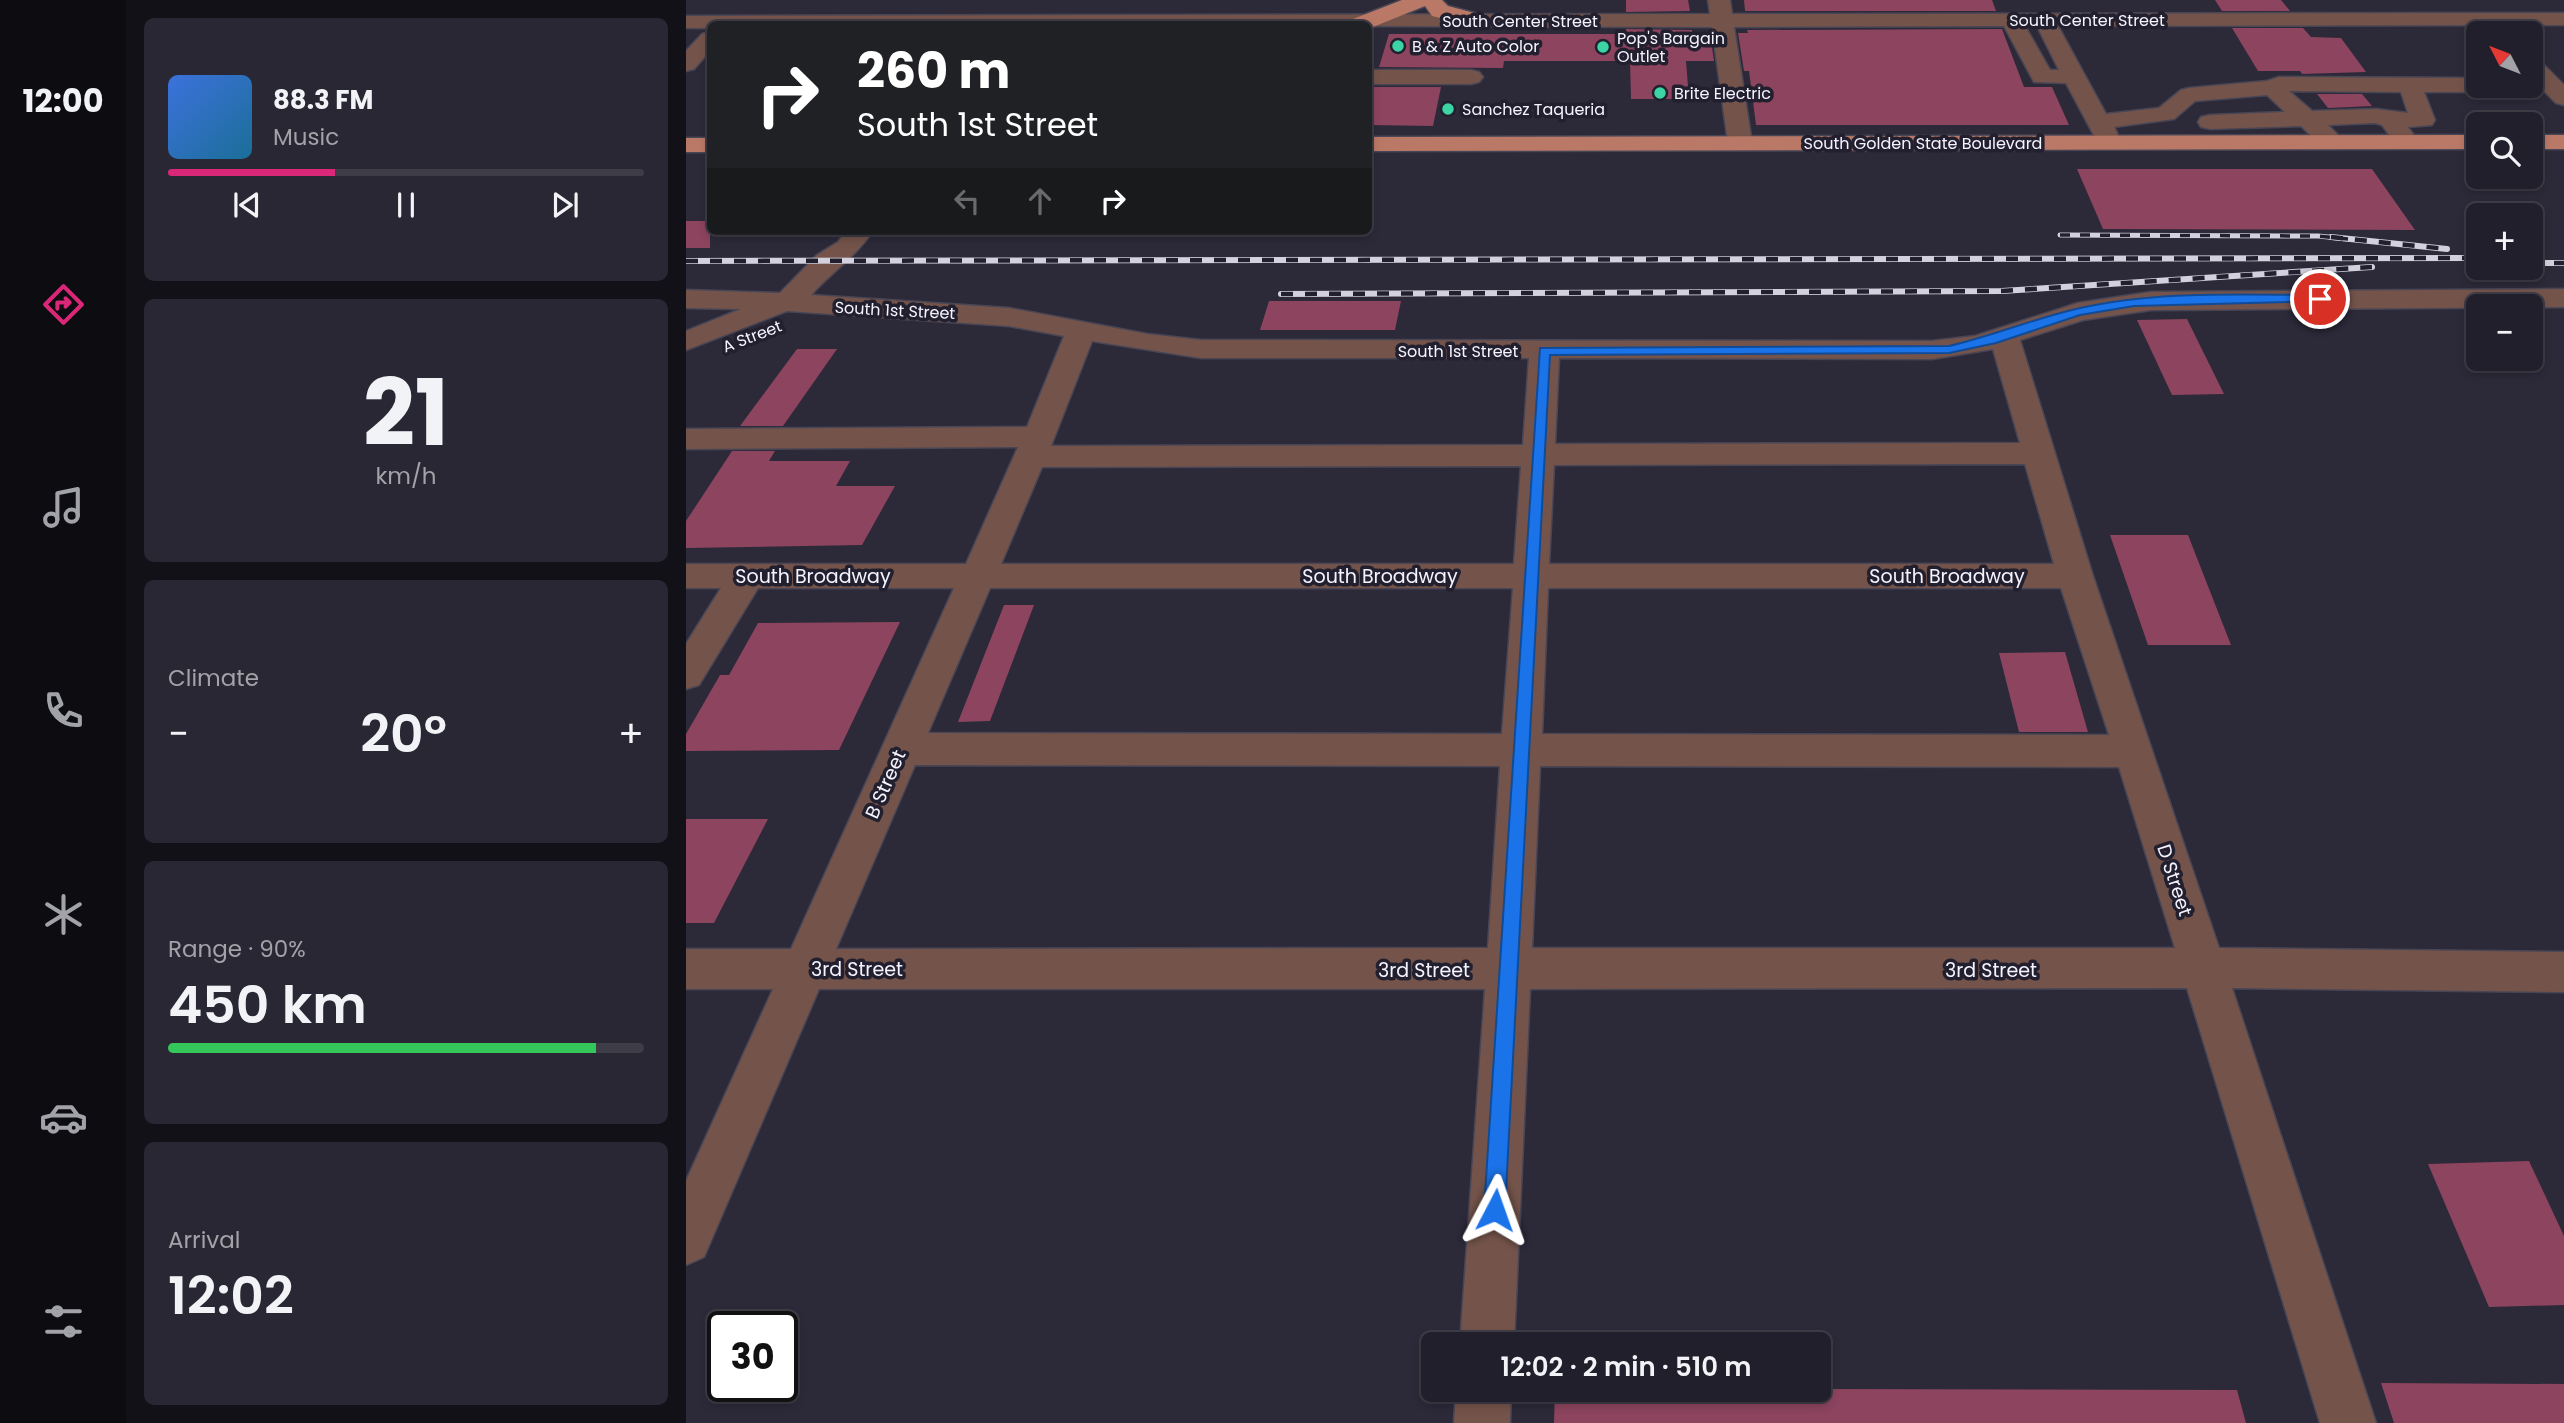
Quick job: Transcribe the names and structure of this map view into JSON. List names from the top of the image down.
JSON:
{
  "streets": {
    "main road": ["South Golden State Boulevard"],
    "street": [
      "South Center Street",
      "South 1st Street",
      "A Street",
      "South Broadway",
      "B Street",
      "D Street",
      "3rd Street"
    ]
  },
  "crossings": [
    ["South 1st Street", "A Street"],
    ["South 1st Street", "B Street"],
    ["South 1st Street", "D Street"],
    ["South Broadway", "B Street"],
    ["South Broadway", "D Street"],
    ["B Street", "3rd Street"],
    ["D Street", "3rd Street"]
  ],
  "places": [
    "B & Z Auto Color",
    "Pop's Bargain Outlet",
    "Brite Electric",
    "Sanchez Taqueria"
  ],
  "north": "top left",
  "page": {
    "tabs": "12:00",
    "map_buttons": ["+", "−"],
    "turn": ["260 m", "South 1st Street"],
    "song": ["88.3 FM", "Music"],
    "tile": [
      ["21", "km/h"],
      "Climate",
      ["Range · 90%", "450 km"],
      ["Arrival", "12:02"]
    ],
    "heat": ["−", "20°", "+"],
    "limit": "30",
    "trip": "12:02 · 2 min · 510 m"
  }
}
